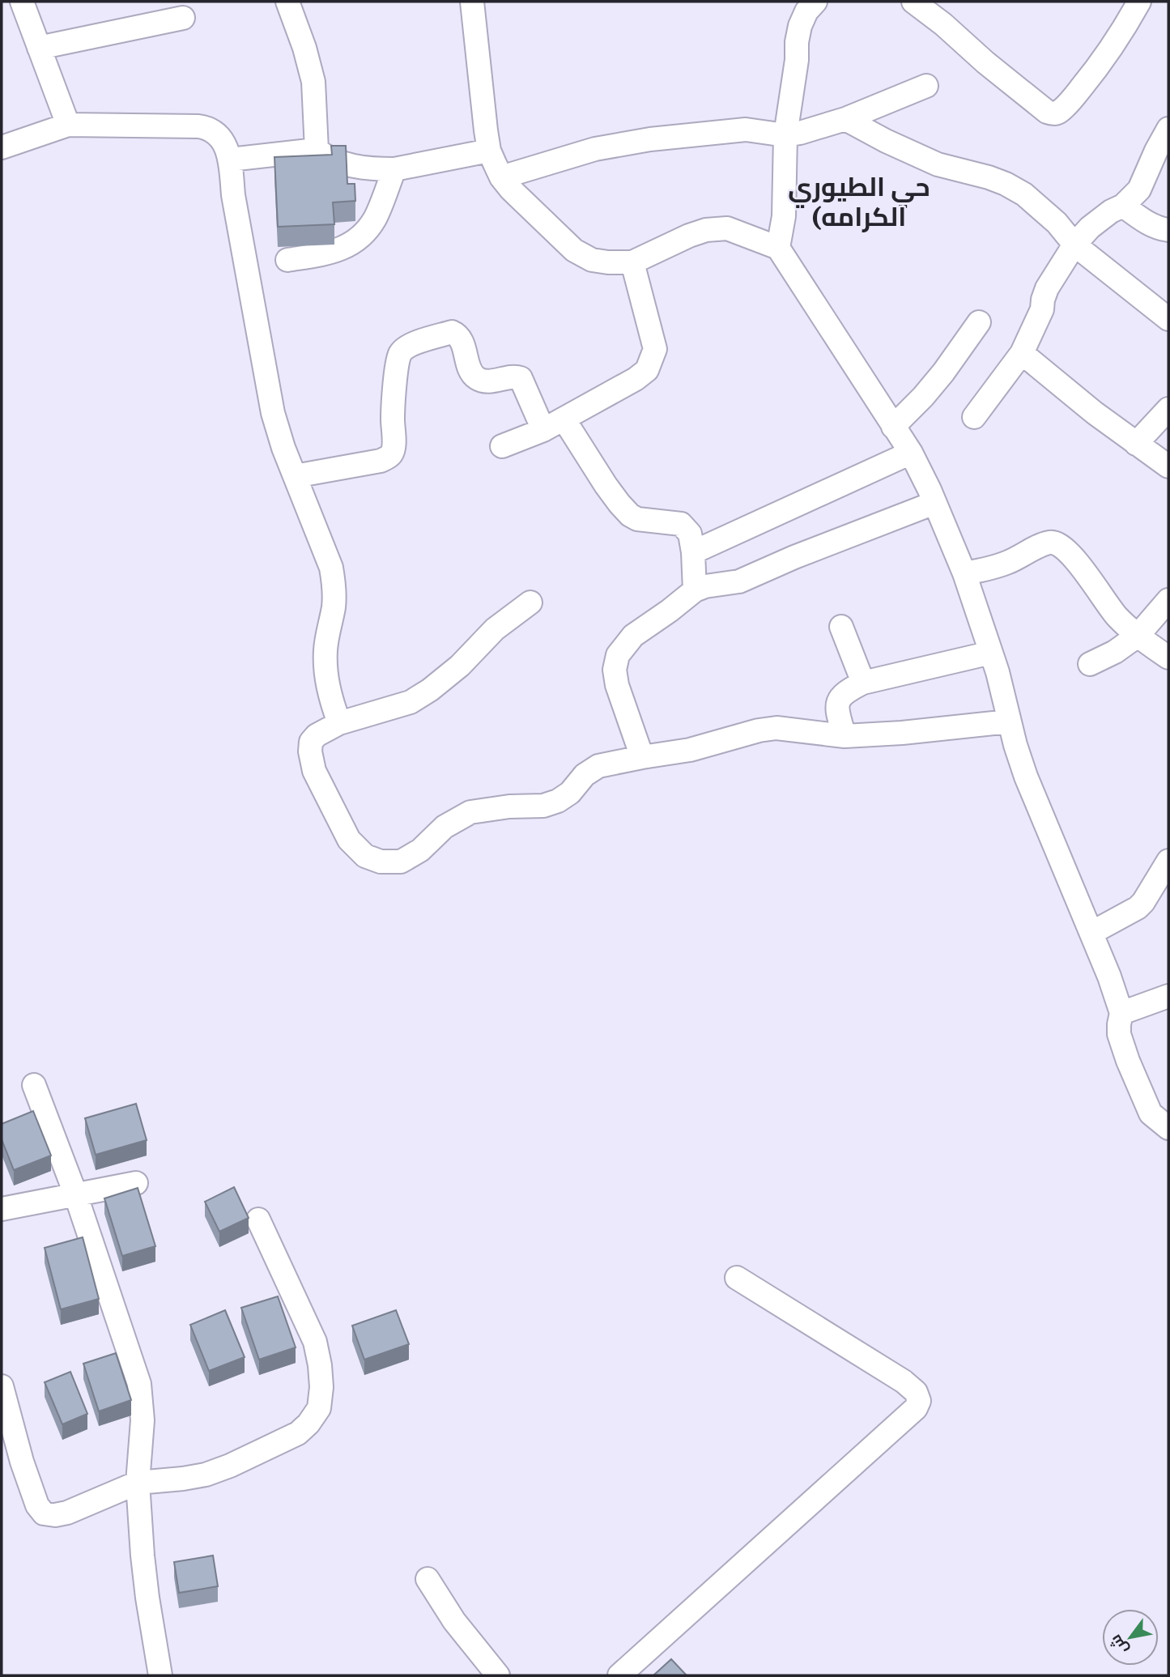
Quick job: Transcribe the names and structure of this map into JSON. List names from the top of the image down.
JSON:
{
  "districts": ["حي الطيوري (الكرامه"],
  "north": "bottom left"
}
